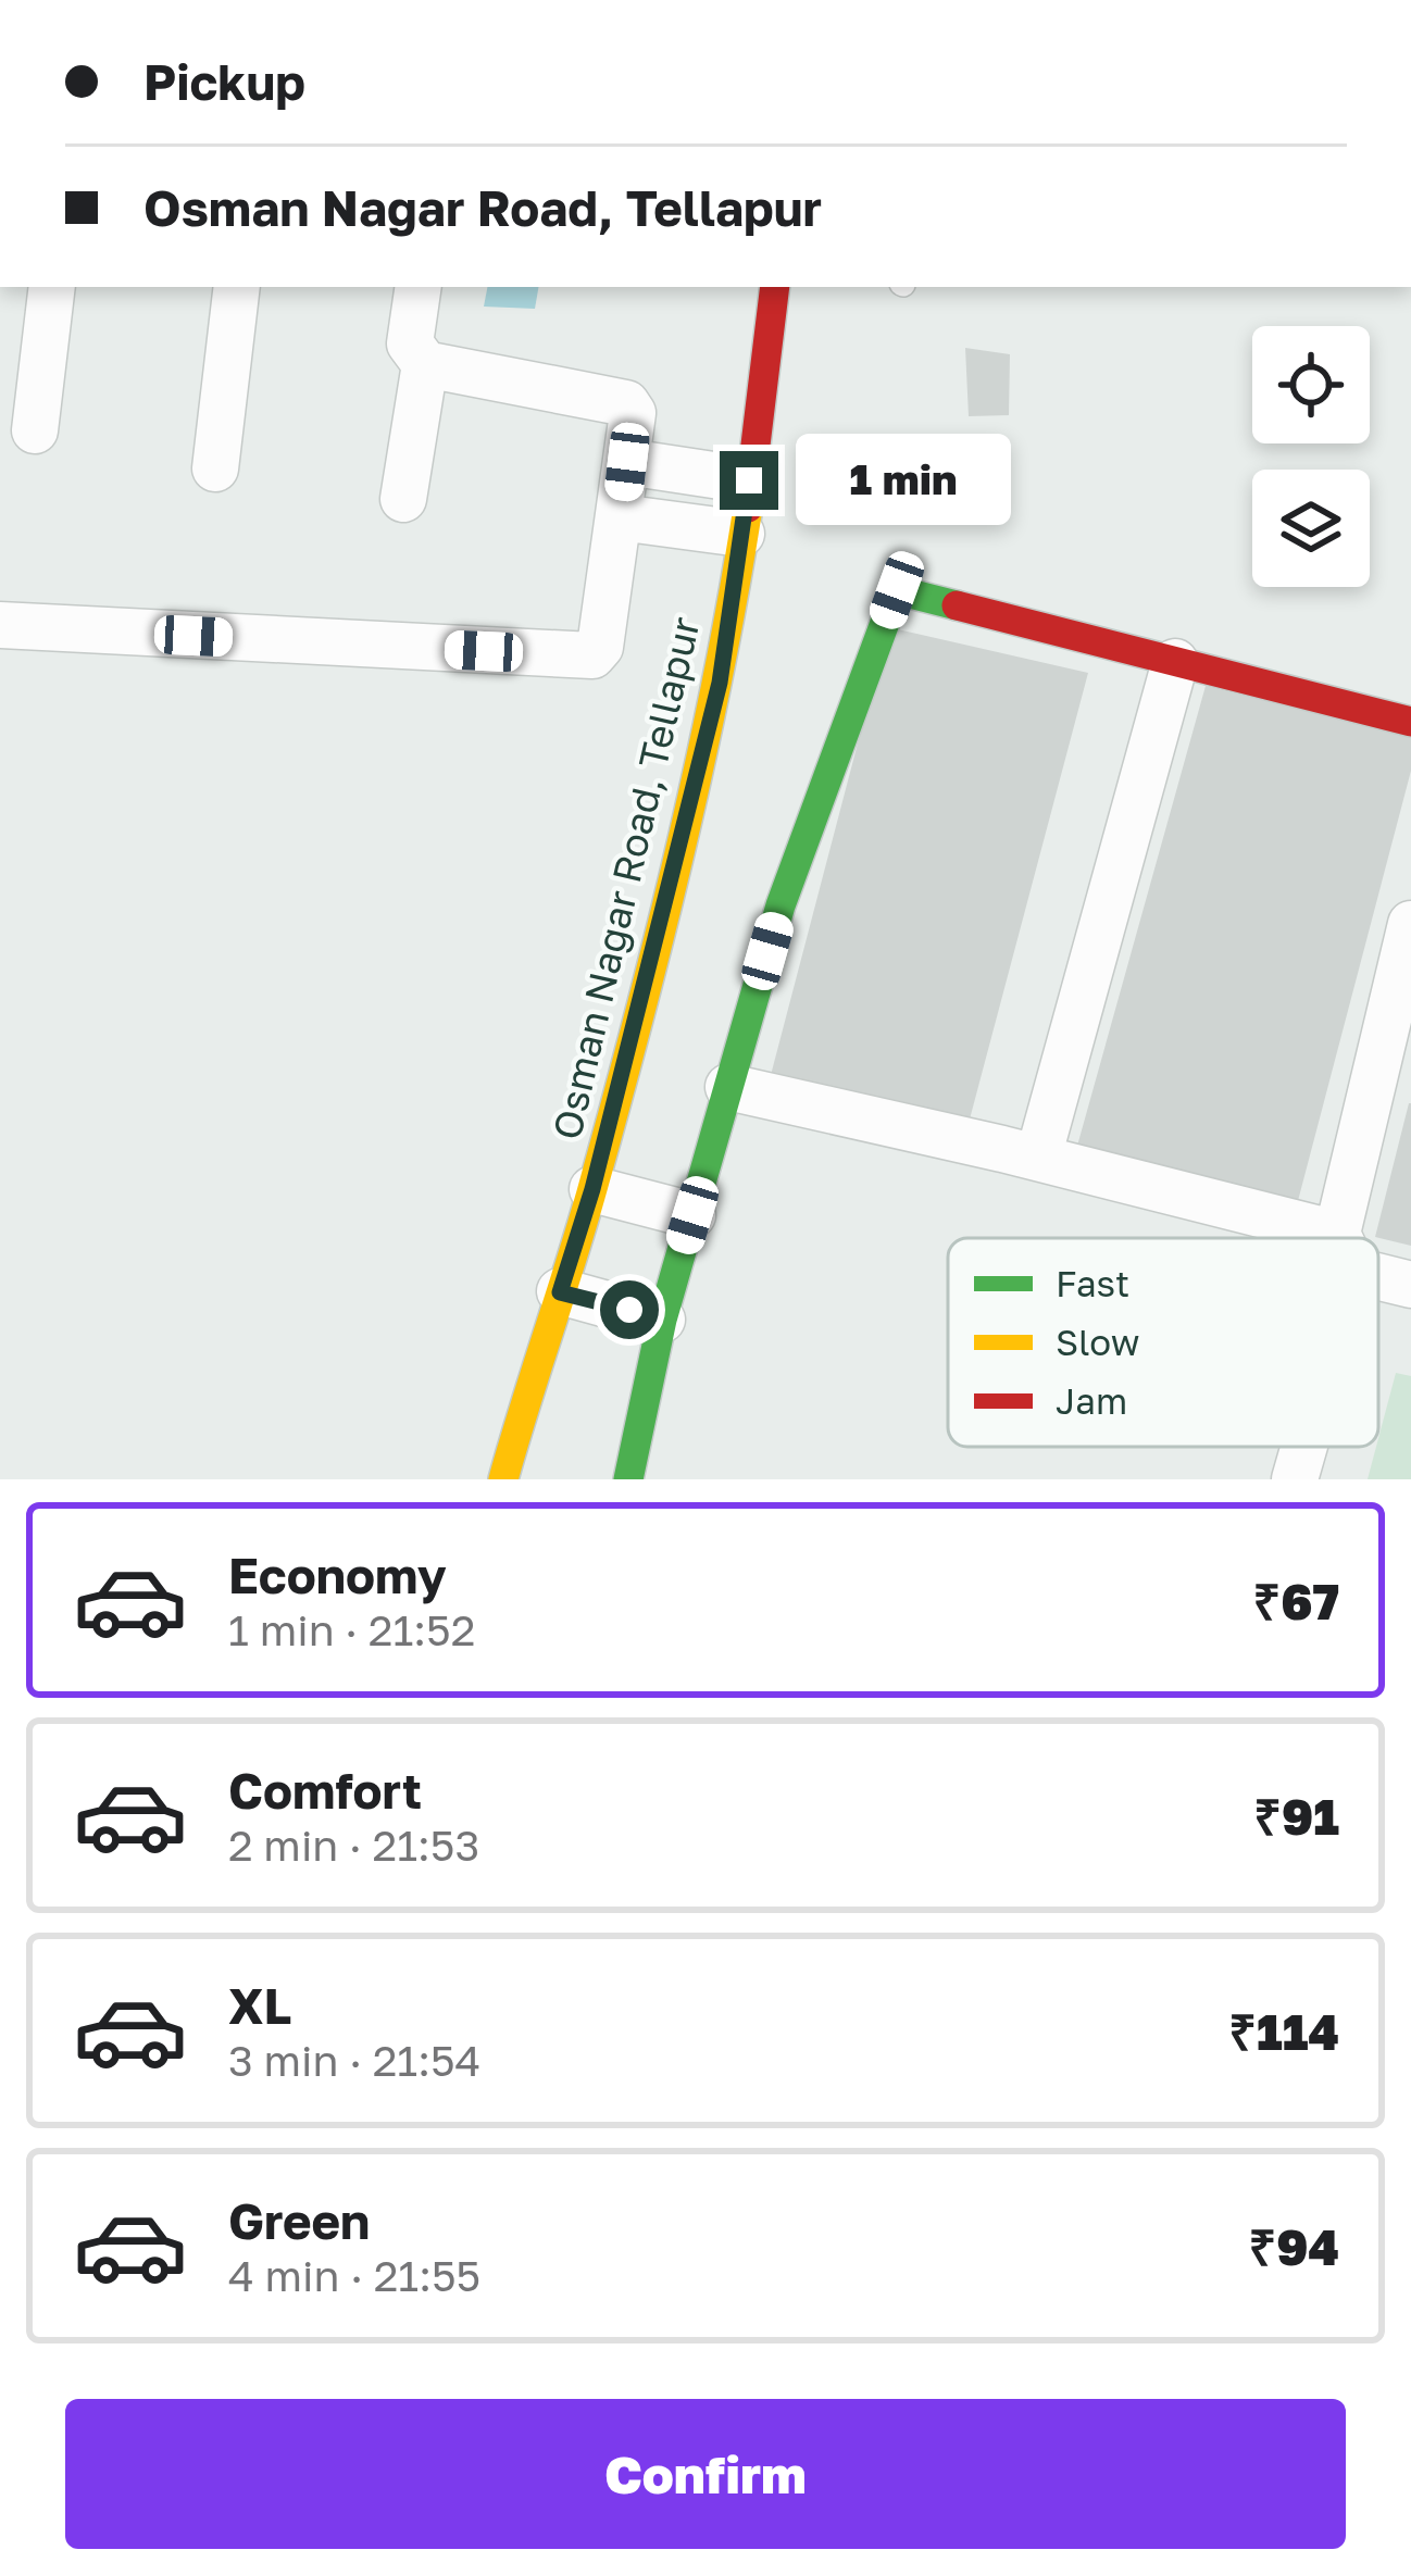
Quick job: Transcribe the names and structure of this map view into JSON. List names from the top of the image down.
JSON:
{
  "streets": {
    "street": ["Osman Nagar Road, Tellapur"]
  },
  "legend": ["Fast", "Slow", "Jam"],
  "page": {
    "banner": ["Pickup", "Osman Nagar Road, Tellapur"],
    "bubble": "1 min",
    "list": [
      {
        "name": "Economy",
        "note": "1 min · 21:52",
        "value": "₹67"
      },
      {
        "name": "Comfort",
        "note": "2 min · 21:53",
        "value": "₹91"
      },
      {
        "name": "XL",
        "note": "3 min · 21:54",
        "value": "₹114"
      },
      {
        "name": "Green",
        "note": "4 min · 21:55",
        "value": "₹94"
      }
    ],
    "buttons": "Confirm"
  }
}
